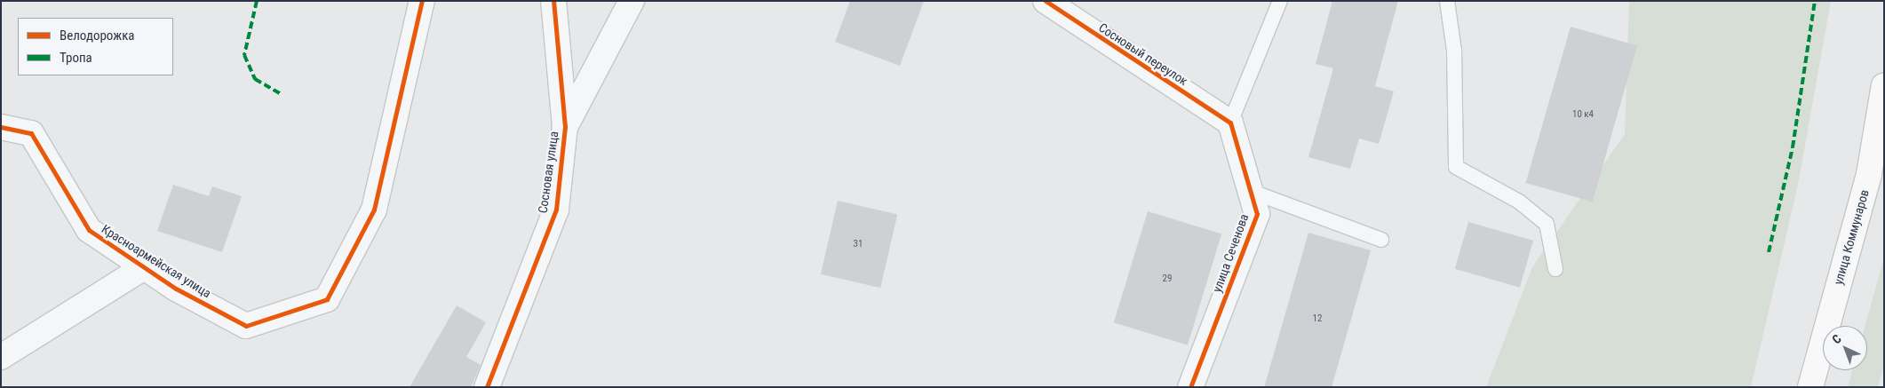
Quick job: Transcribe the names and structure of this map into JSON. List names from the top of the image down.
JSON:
{
  "streets": {
    "main road": ["улица Коммунаров"],
    "street": [
      "Сосновый переулок",
      "Сосновая улица",
      "улица Сеченова",
      "Красноармейская улица"
    ]
  },
  "crossings": [
    ["Сосновый переулок", "улица Сеченова"]
  ],
  "house_numbers": [
    "10 к4",
    "31",
    "29",
    "12"
  ],
  "legend": ["Велодорожка", "Тропа"],
  "north": "top left"
}
